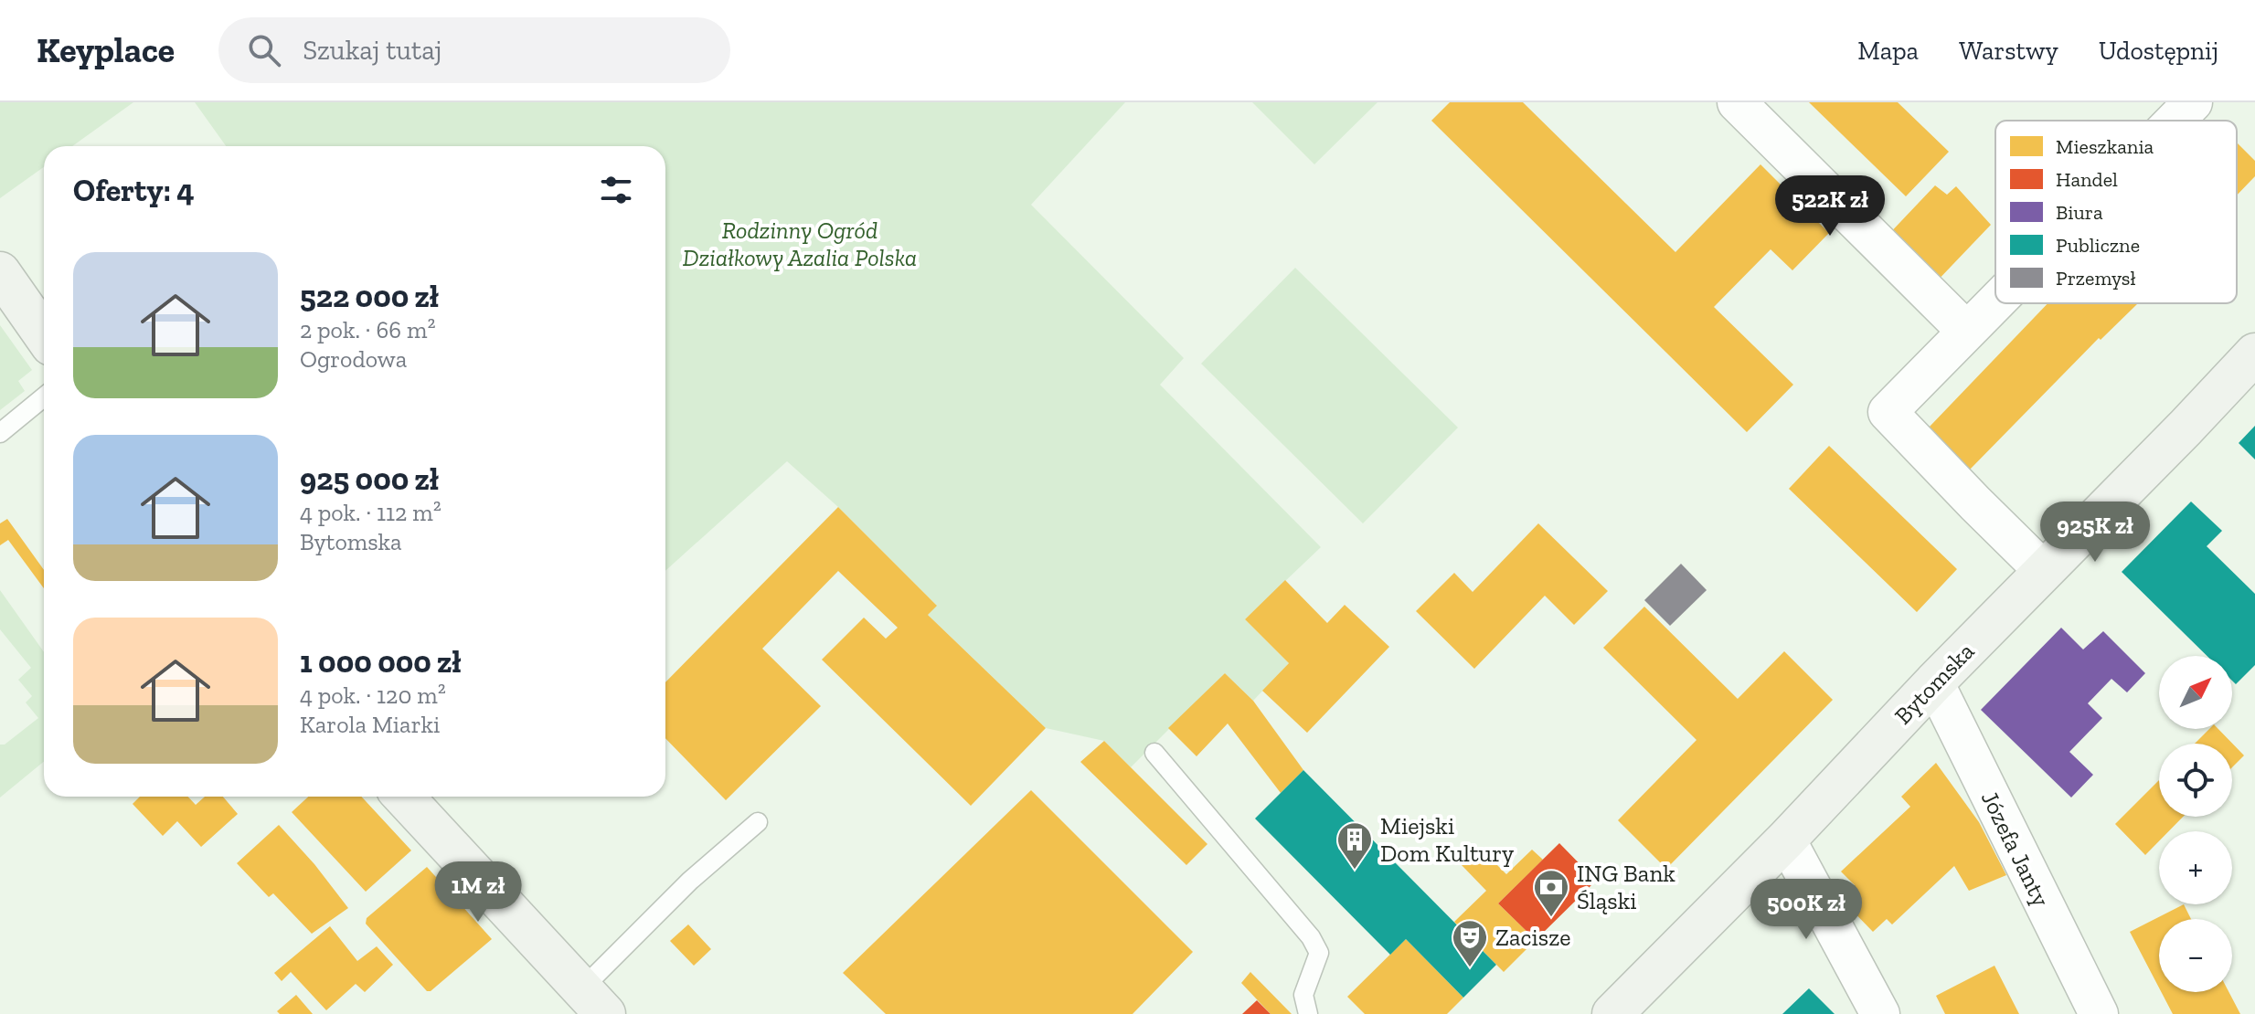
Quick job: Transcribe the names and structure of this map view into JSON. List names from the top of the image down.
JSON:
{
  "streets": {
    "street": ["Bytomska", "Józefa Janty"]
  },
  "crossings": [
    ["Bytomska", "Józefa Janty"]
  ],
  "parks": ["Rodzinny Ogród Działkowy Azalia Polska"],
  "places": {
    "building": ["Miejski Dom Kultury"],
    "bank": ["ING Bank Śląski"],
    "theatre": ["Zacisze"]
  },
  "legend": [
    "Mieszkania",
    "Handel",
    "Biura",
    "Publiczne",
    "Przemysł"
  ],
  "north": "top right",
  "page": {
    "header": "Keyplace",
    "search": "Szukaj tutaj",
    "nav": ["Mapa", "Warstwy", "Udostępnij"],
    "heading": "Oferty: 4",
    "price": [
      "522K zł",
      "925K zł",
      "1M zł",
      "500K zł"
    ],
    "list": [
      {
        "name": "522 000 zł",
        "note": "2 pok. · 66 m² · Ogrodowa"
      },
      {
        "name": "925 000 zł",
        "note": "4 pok. · 112 m² · Bytomska"
      },
      {
        "name": "1 000 000 zł",
        "note": "4 pok. · 120 m² · Karola Miarki"
      }
    ],
    "map_buttons": ["+", "−"]
  }
}
